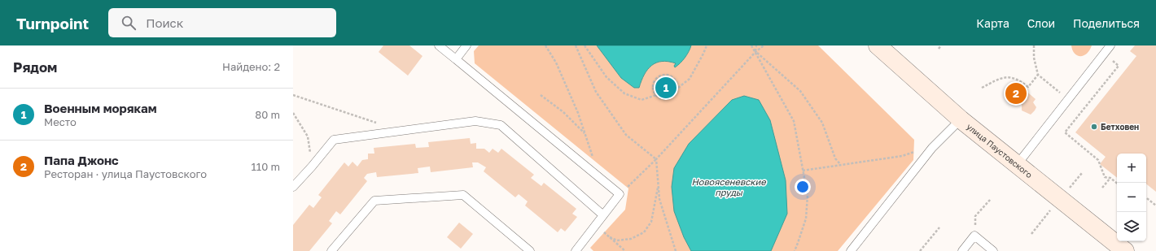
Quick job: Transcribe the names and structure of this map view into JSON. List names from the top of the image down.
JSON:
{
  "streets": {
    "main road": ["улица Паустовского"]
  },
  "water": ["Новоясеневские пруды"],
  "places": ["Бетховен"],
  "page": {
    "header": "Turnpoint",
    "search": "Поиск",
    "nav": ["Карта", "Слои", "Поделиться"],
    "heading": ["Рядом", "Найдено: 2"],
    "pins": ["1", "2"],
    "list": [
      {
        "mark": "1",
        "name": "Военным морякам",
        "note": "Место",
        "value": "80 m"
      },
      {
        "mark": "2",
        "name": "Папа Джонс",
        "note": "Ресторан · улица Паустовского",
        "value": "110 m"
      }
    ],
    "map_buttons": ["+", "−"]
  }
}
